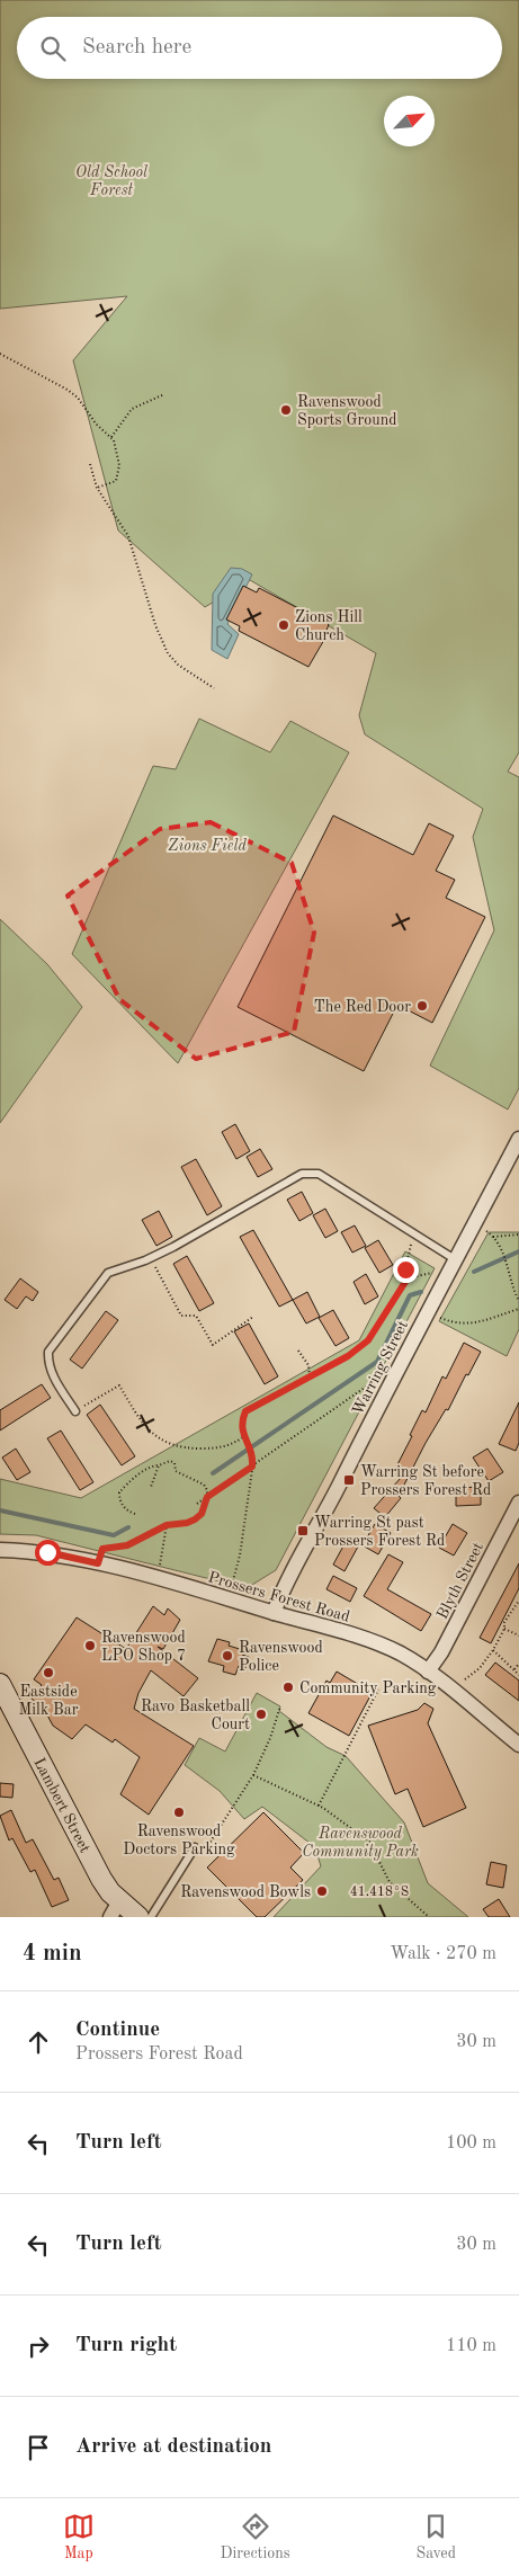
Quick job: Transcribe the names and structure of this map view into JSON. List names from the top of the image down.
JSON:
{
  "streets": {
    "street": [
      "Warring Street",
      "Blyth Street",
      "Prossers Forest Road",
      "Lambert Street"
    ]
  },
  "crossings": [
    ["Warring Street", "Prossers Forest Road"],
    ["Blyth Street", "Prossers Forest Road"]
  ],
  "parks": ["Old School Forest", "Zions Field", "Ravenswood Community Park"],
  "places": {
    "other": [
      "Ravenswood Sports Ground",
      "Zions Hill Church",
      "The Red Door",
      "Ravenswood LPO Shop 7",
      "Ravenswood Police",
      "Eastside Milk Bar",
      "Community Parking",
      "Ravo Basketball Court",
      "Ravenswood Doctors Parking",
      "Ravenswood Bowls"
    ],
    "transit": ["Warring St before Prossers Forest Rd", "Warring St past Prossers Forest Rd"]
  },
  "north": "top right",
  "page": {
    "search": "Search here",
    "heading": ["4 min", "Walk · 270 m"],
    "list": [
      ["Continue", "Prossers Forest Road", "30 m"],
      ["Turn left", "100 m"],
      ["Turn left", "30 m"],
      ["Turn right", "110 m"],
      "Arrive at destination"
    ],
    "nav": ["Map", "Directions", "Saved"]
  },
  "coordinates": ["41.418°S"]
}
